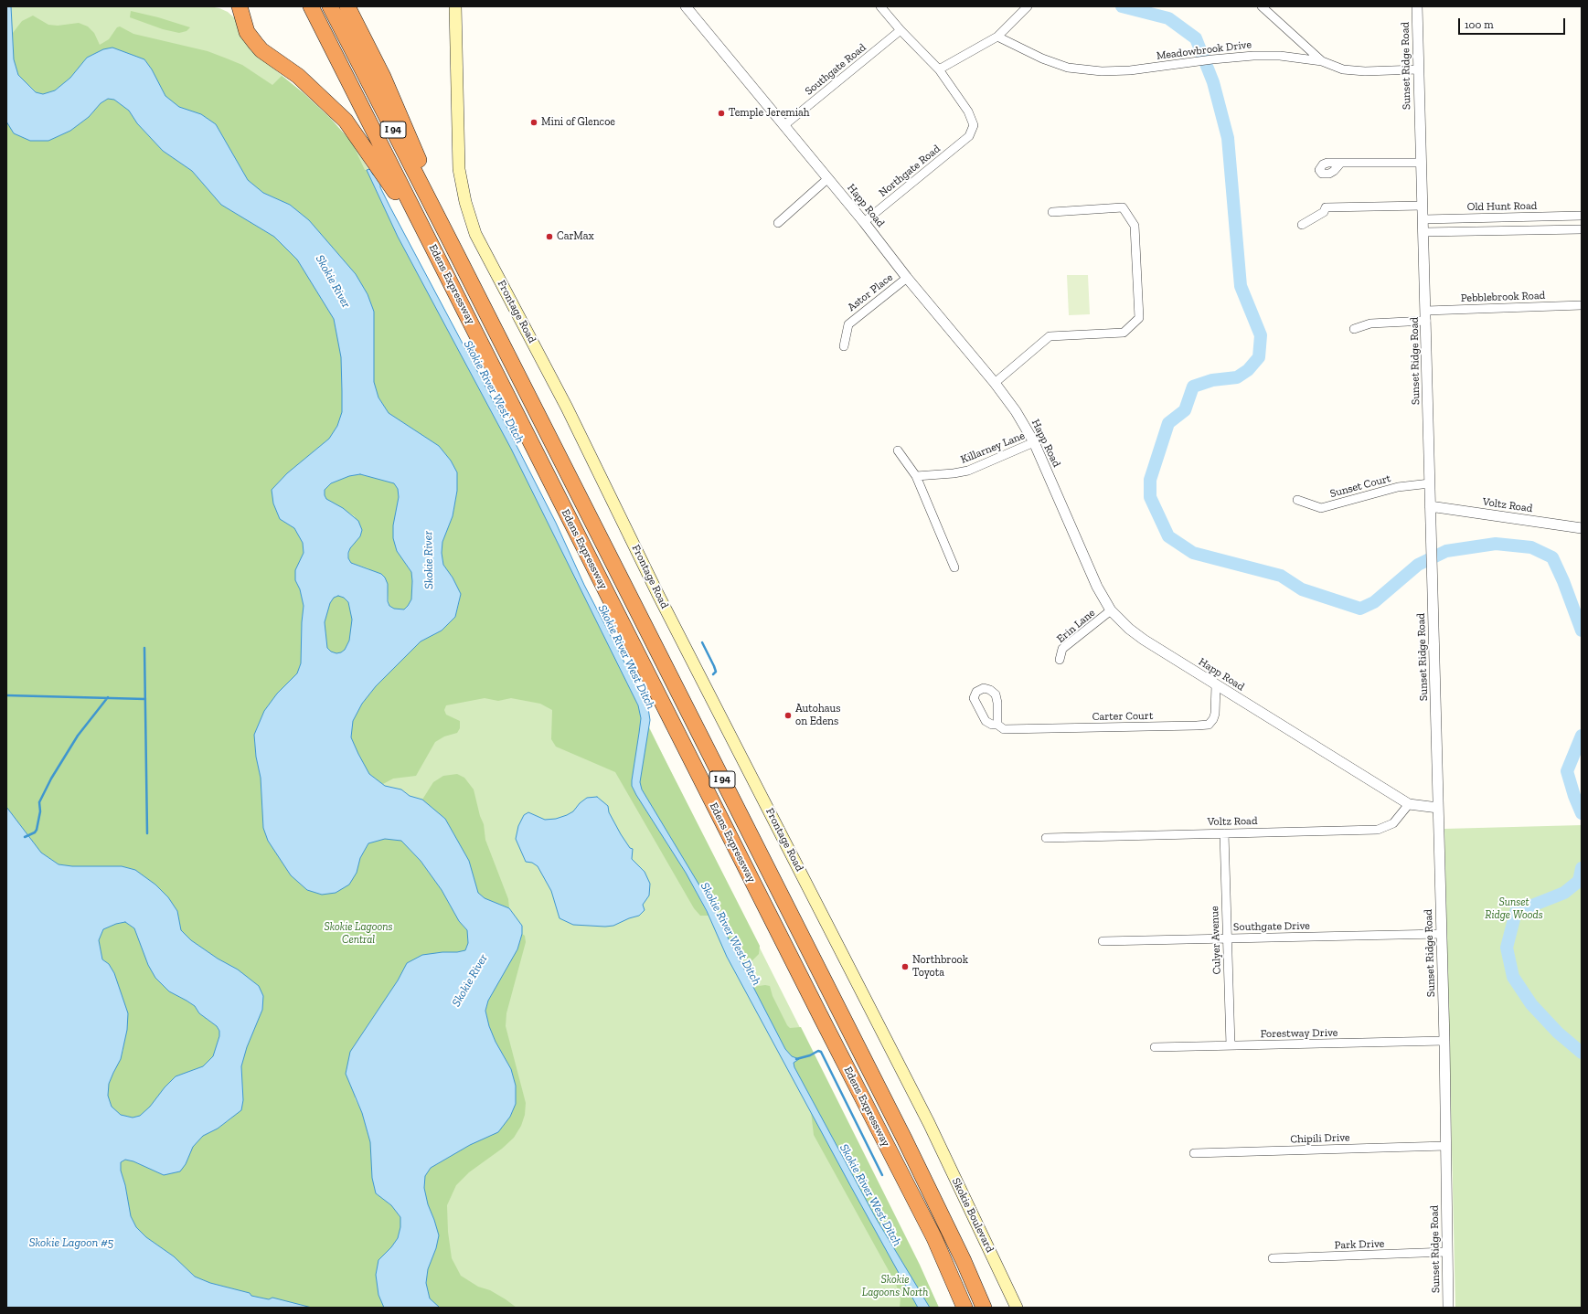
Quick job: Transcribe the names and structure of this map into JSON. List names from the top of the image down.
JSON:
{
  "streets": {
    "highway": ["I 94", "Edens Expressway"],
    "main road": ["Frontage Road", "Skokie Boulevard"],
    "street": [
      "Meadowbrook Drive",
      "Sunset Ridge Road",
      "Southgate Road",
      "Northgate Road",
      "Happ Road",
      "Old Hunt Road",
      "Astor Place",
      "Pebblebrook Road",
      "Killarney Lane",
      "Sunset Court",
      "Voltz Road",
      "Erin Lane",
      "Carter Court",
      "Southgate Drive",
      "Culyer Avenue",
      "Forestway Drive",
      "Chipili Drive",
      "Park Drive"
    ]
  },
  "crossings": [
    ["Meadowbrook Drive", "Sunset Ridge Road"],
    ["Sunset Ridge Road", "Happ Road"],
    ["Sunset Ridge Road", "Old Hunt Road"],
    ["Sunset Ridge Road", "Pebblebrook Road"],
    ["Sunset Ridge Road", "Sunset Court"],
    ["Sunset Ridge Road", "Voltz Road"],
    ["Sunset Ridge Road", "Southgate Drive"],
    ["Sunset Ridge Road", "Forestway Drive"],
    ["Sunset Ridge Road", "Chipili Drive"],
    ["Sunset Ridge Road", "Park Drive"],
    ["Southgate Road", "Happ Road"],
    ["Northgate Road", "Happ Road"],
    ["Happ Road", "Astor Place"],
    ["Happ Road", "Killarney Lane"],
    ["Happ Road", "Voltz Road"],
    ["Happ Road", "Erin Lane"],
    ["Happ Road", "Carter Court"],
    ["Frontage Road", "Skokie Boulevard"],
    ["Voltz Road", "Culyer Avenue"],
    ["Southgate Drive", "Culyer Avenue"],
    ["Culyer Avenue", "Forestway Drive"]
  ],
  "water": ["Skokie River", "Skokie River West Ditch", "Skokie Lagoon #5"],
  "parks": ["Sunset Ridge Woods", "Skokie Lagoons Central", "Skokie Lagoons North"],
  "places": [
    "Temple Jeremiah",
    "Mini of Glencoe",
    "CarMax",
    "Autohaus on Edens",
    "Northbrook Toyota"
  ],
  "scale_bar": "100 m"
}
